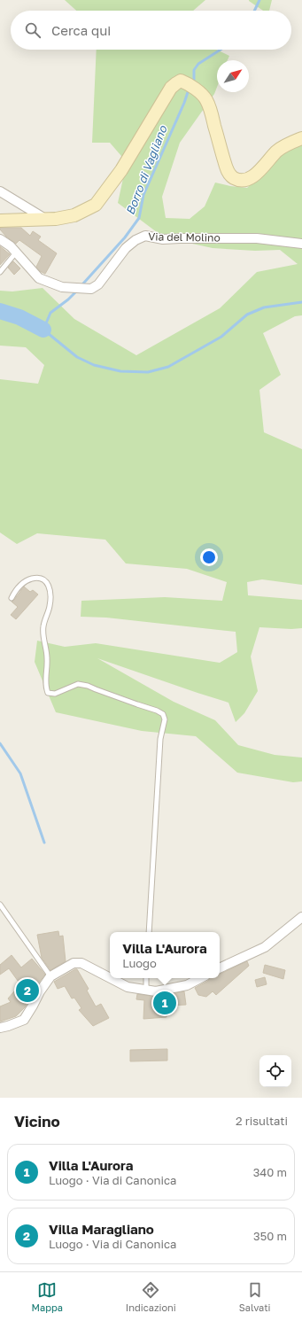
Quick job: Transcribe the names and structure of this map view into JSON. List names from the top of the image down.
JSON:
{
  "streets": {
    "street": ["Via del Molino"]
  },
  "water": ["Borro di Vagliano"],
  "north": "top right",
  "page": {
    "search": "Cerca qui",
    "popup": ["Villa L'Aurora", "Luogo"],
    "pins": ["2", "1"],
    "heading": ["Vicino", "2 risultati"],
    "list": [
      {
        "mark": "1",
        "name": "Villa L'Aurora",
        "note": "Luogo · Via di Canonica",
        "value": "340 m"
      },
      {
        "mark": "2",
        "name": "Villa Maragliano",
        "note": "Luogo · Via di Canonica",
        "value": "350 m"
      }
    ],
    "nav": ["Mappa", "Indicazioni", "Salvati"]
  }
}
